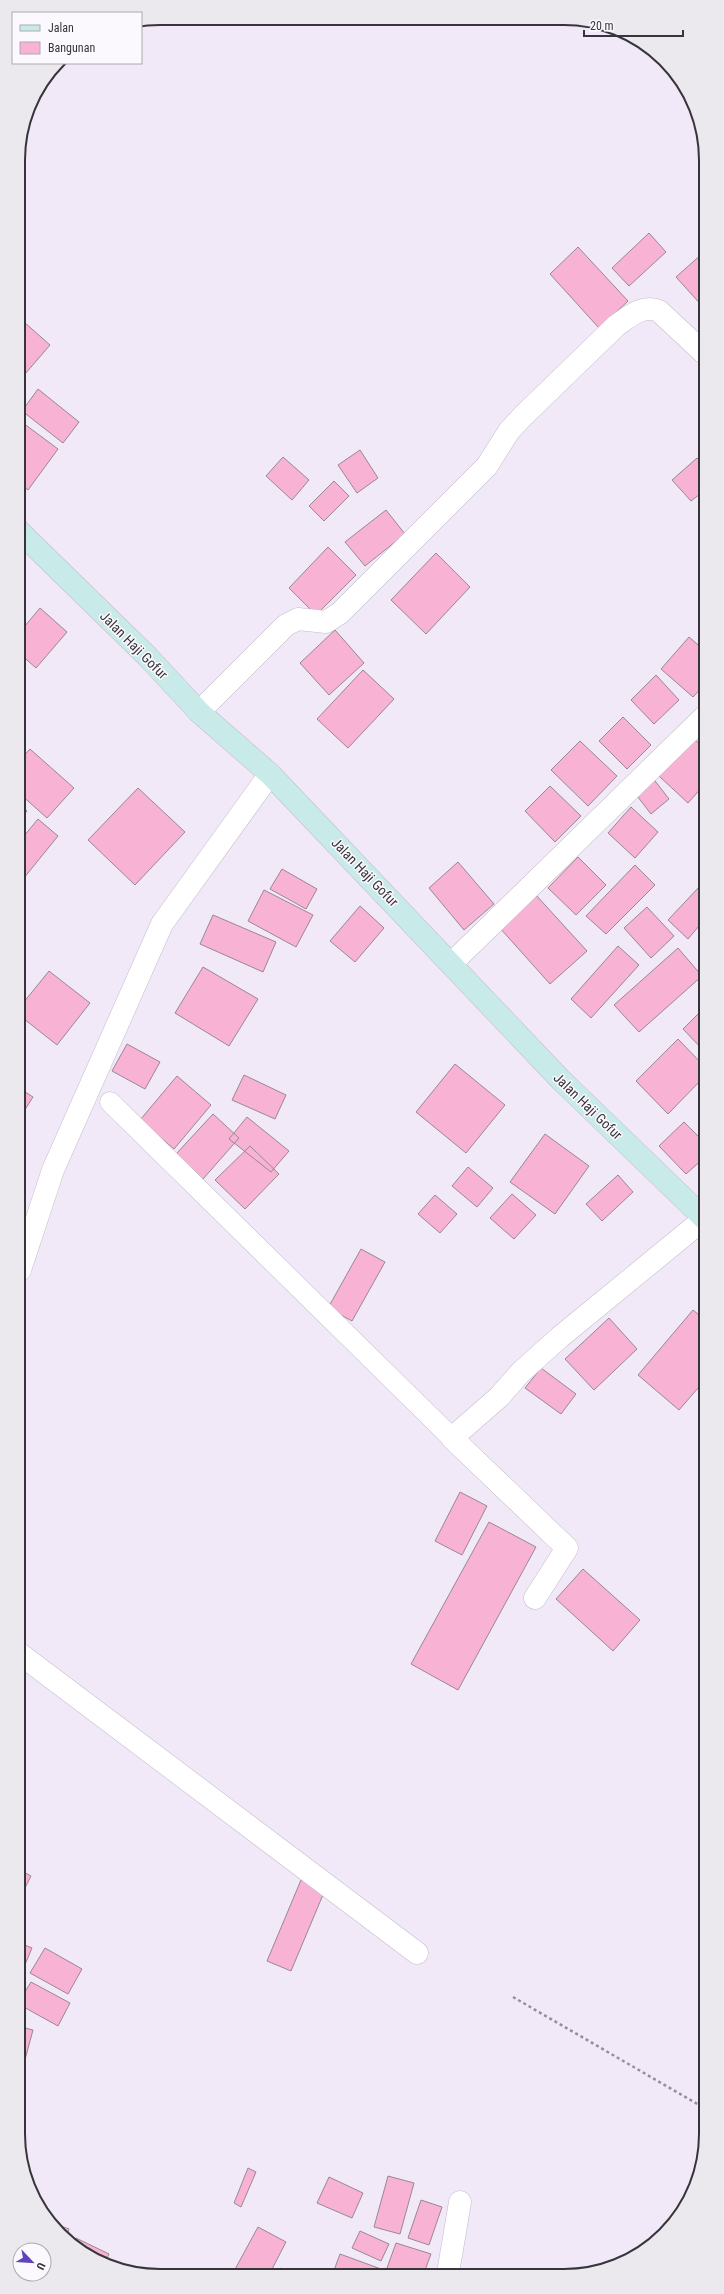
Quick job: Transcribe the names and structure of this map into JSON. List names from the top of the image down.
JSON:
{
  "streets": {
    "street": ["Jalan Haji Gofur"]
  },
  "legend": ["Jalan", "Bangunan"],
  "scale_bar": "20 m",
  "north": "bottom right"
}
